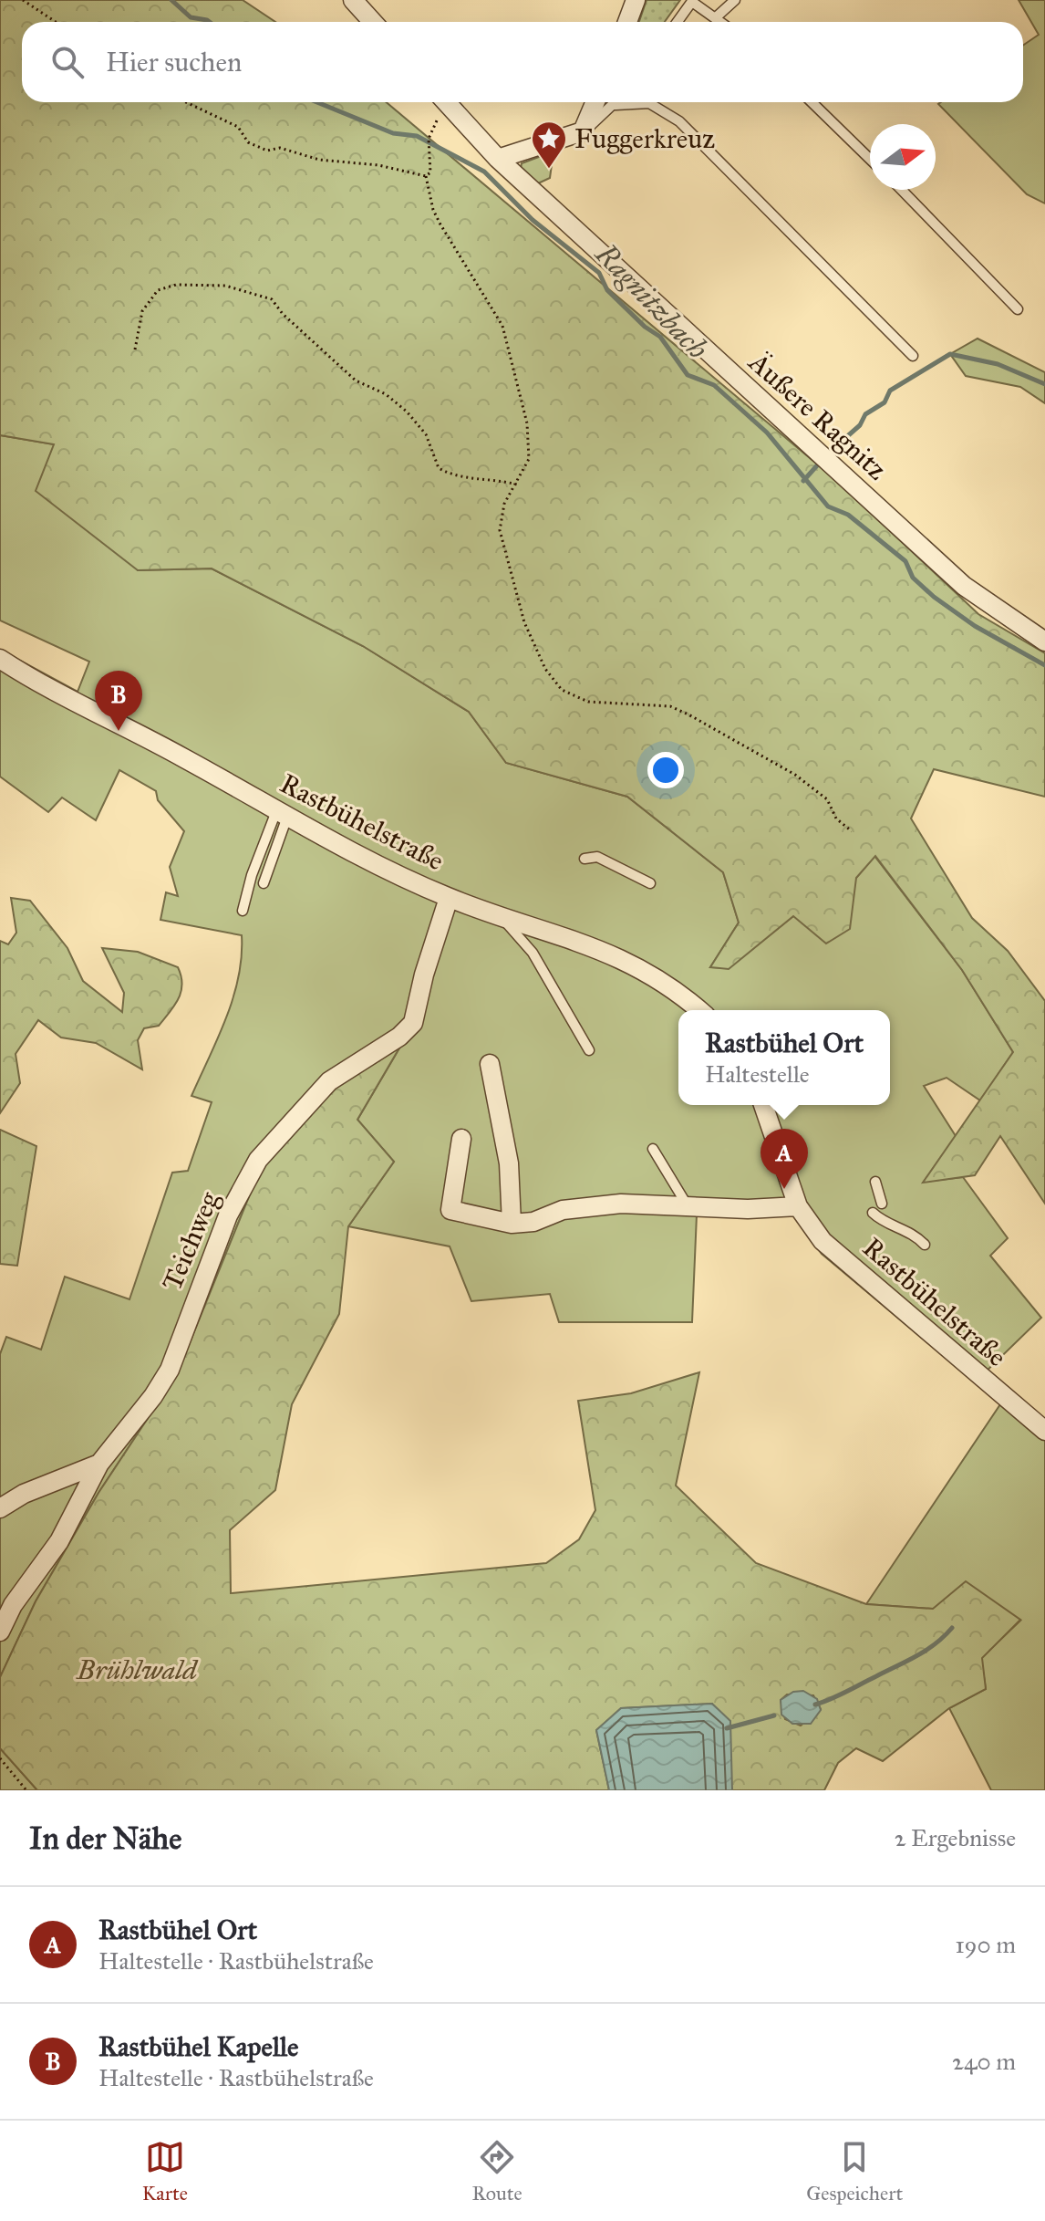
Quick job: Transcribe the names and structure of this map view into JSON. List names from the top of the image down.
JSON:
{
  "streets": {
    "street": ["Äußere Ragnitz", "Rastbühelstraße", "Teichweg"]
  },
  "crossings": [
    ["Rastbühelstraße", "Teichweg"]
  ],
  "water": ["Ragnitzbach"],
  "parks": ["Brühlwald"],
  "places": {
    "place": ["Fuggerkreuz"]
  },
  "north": "right",
  "page": {
    "search": "Hier suchen",
    "pins": ["B", "A"],
    "popup": ["Rastbühel Ort", "Haltestelle"],
    "heading": ["In der Nähe", "2 Ergebnisse"],
    "list": [
      {
        "mark": "A",
        "name": "Rastbühel Ort",
        "note": "Haltestelle · Rastbühelstraße",
        "value": "190 m"
      },
      {
        "mark": "B",
        "name": "Rastbühel Kapelle",
        "note": "Haltestelle · Rastbühelstraße",
        "value": "240 m"
      }
    ],
    "nav": ["Karte", "Route", "Gespeichert"]
  }
}
